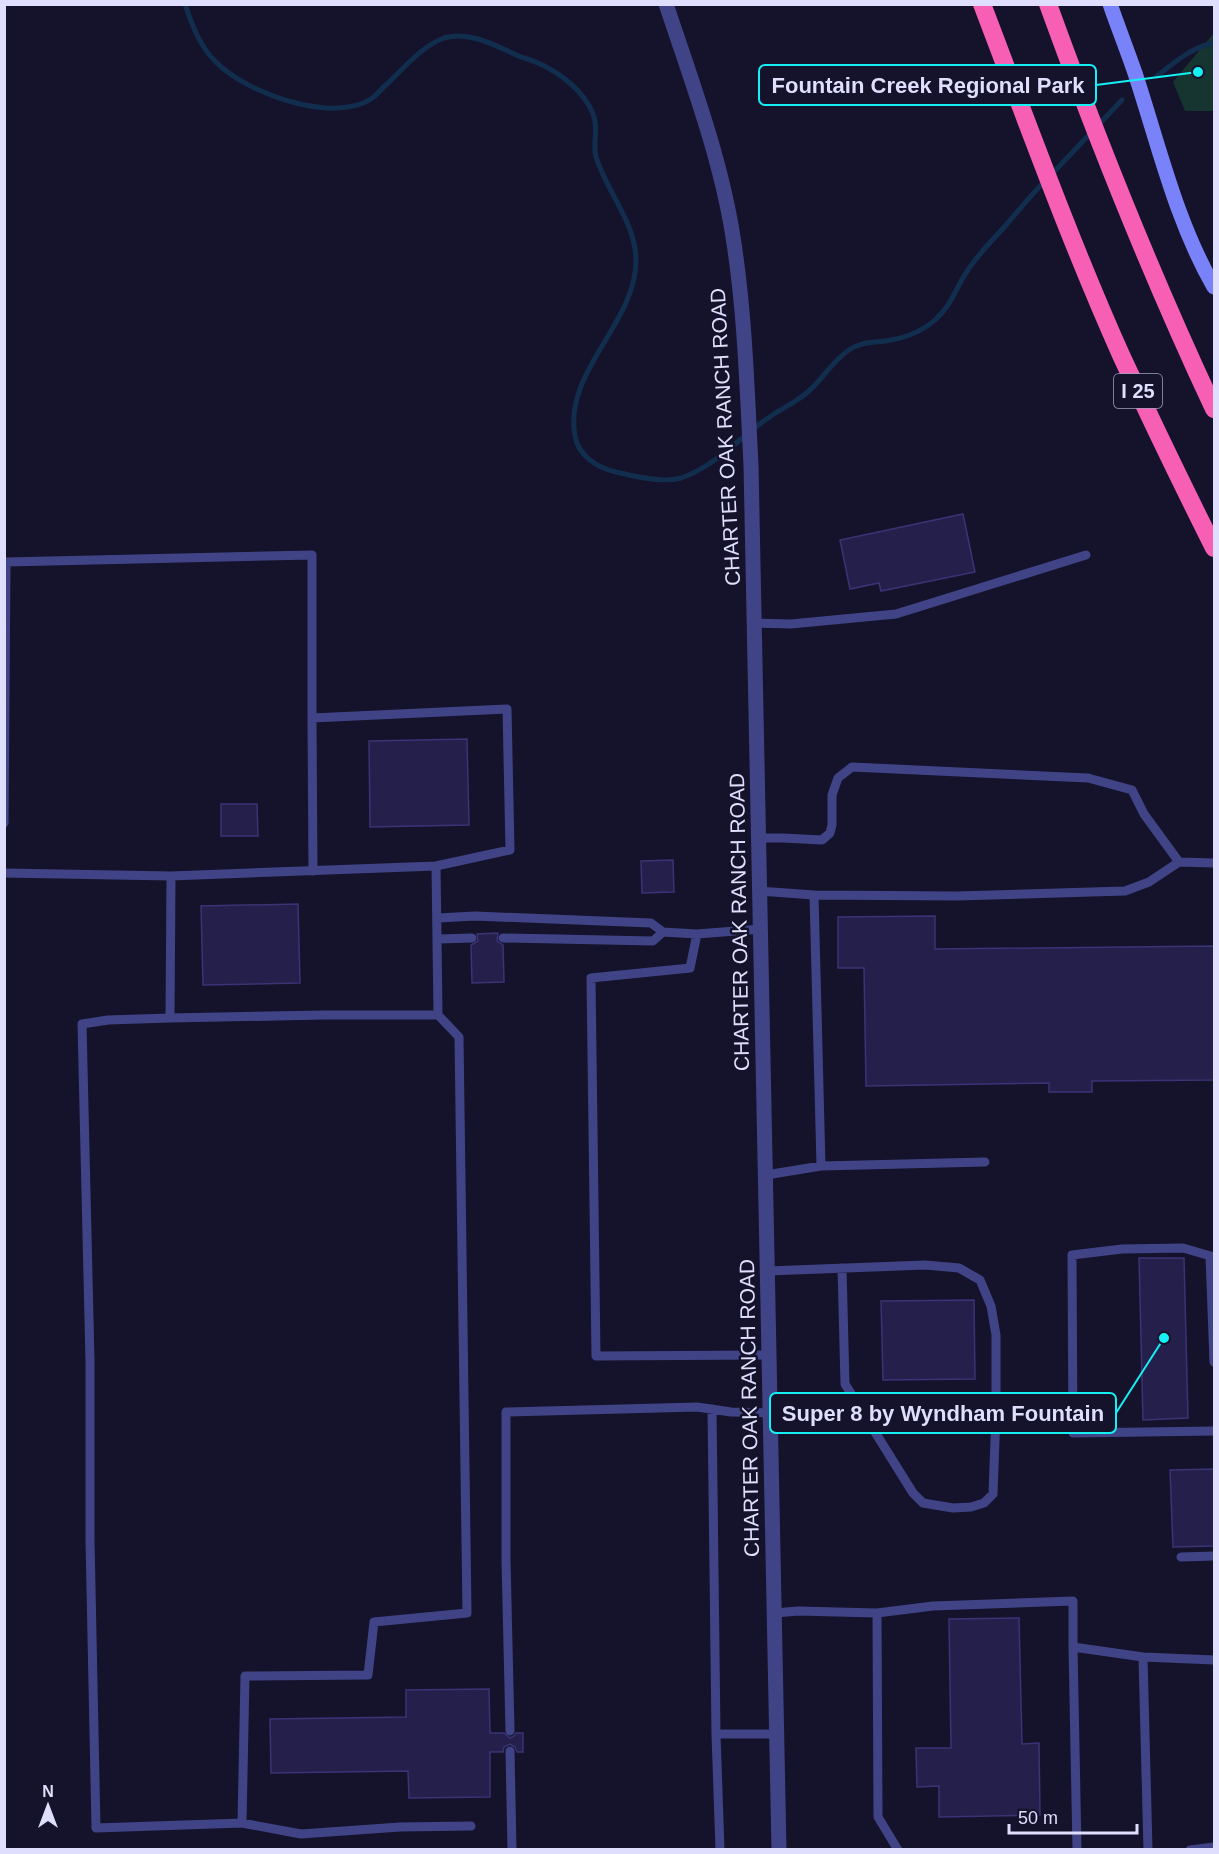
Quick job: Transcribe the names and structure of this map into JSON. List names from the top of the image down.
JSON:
{
  "streets": {
    "highway": ["I 25"],
    "street": ["CHARTER OAK RANCH ROAD"]
  },
  "places": ["Fountain Creek Regional Park", "Super 8 by Wyndham Fountain"],
  "scale_bar": "50 m",
  "north": "top"
}
